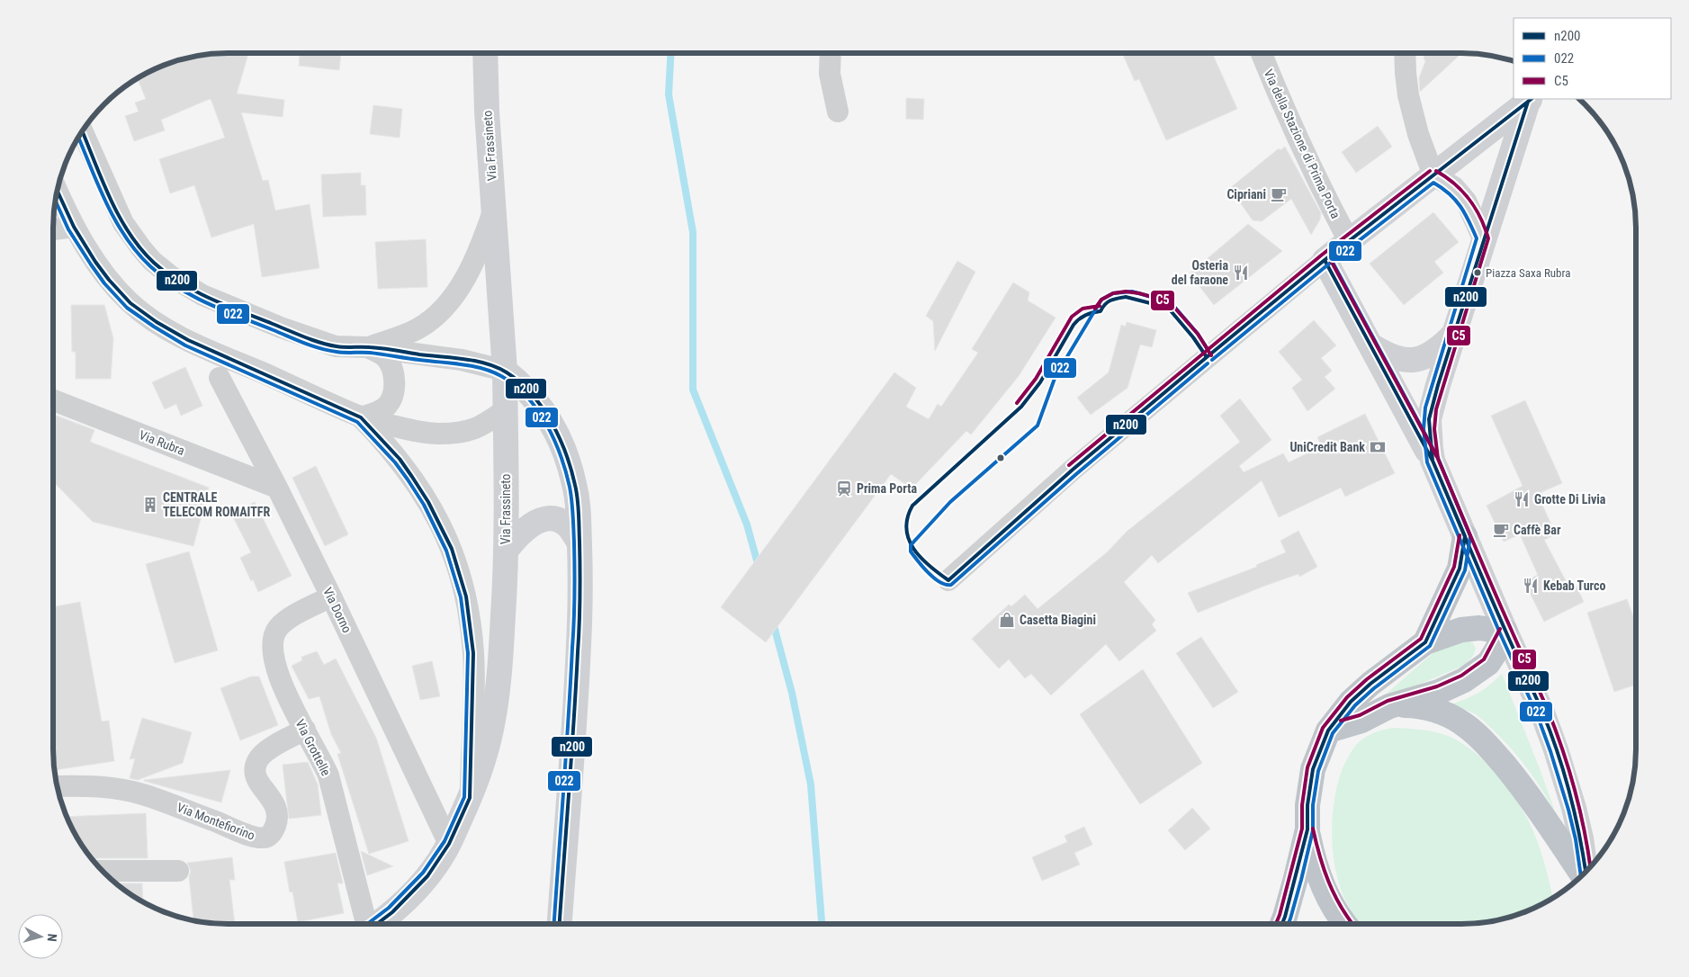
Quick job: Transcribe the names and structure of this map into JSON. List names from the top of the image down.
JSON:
{
  "streets": {
    "street": [
      "Via della Stazione di Prima Porta",
      "Via Frassineto",
      "Via Rubra",
      "Via Dorno",
      "Via Grottelle",
      "Via Montefiorino"
    ]
  },
  "crossings": [
    ["Via Frassineto", "Via Dorno"],
    ["Via Rubra", "Via Dorno"],
    ["Via Dorno", "Via Grottelle"],
    ["Via Grottelle", "Via Montefiorino"]
  ],
  "places": {
    "cafe": ["Cipriani", "Caffè Bar"],
    "restaurant": ["Osteria del faraone", "Grotte Di Livia", "Kebab Turco"],
    "other": ["Piazza Saxa Rubra"],
    "bank": ["UniCredit Bank"],
    "station": ["Prima Porta"],
    "building": ["CENTRALE TELECOM ROMAITFR"],
    "shop": ["Casetta Biagini"]
  },
  "lines": ["transit line n200", "transit line 022", "transit line C5"],
  "legend": ["n200", "022", "C5"],
  "north": "right"
}
